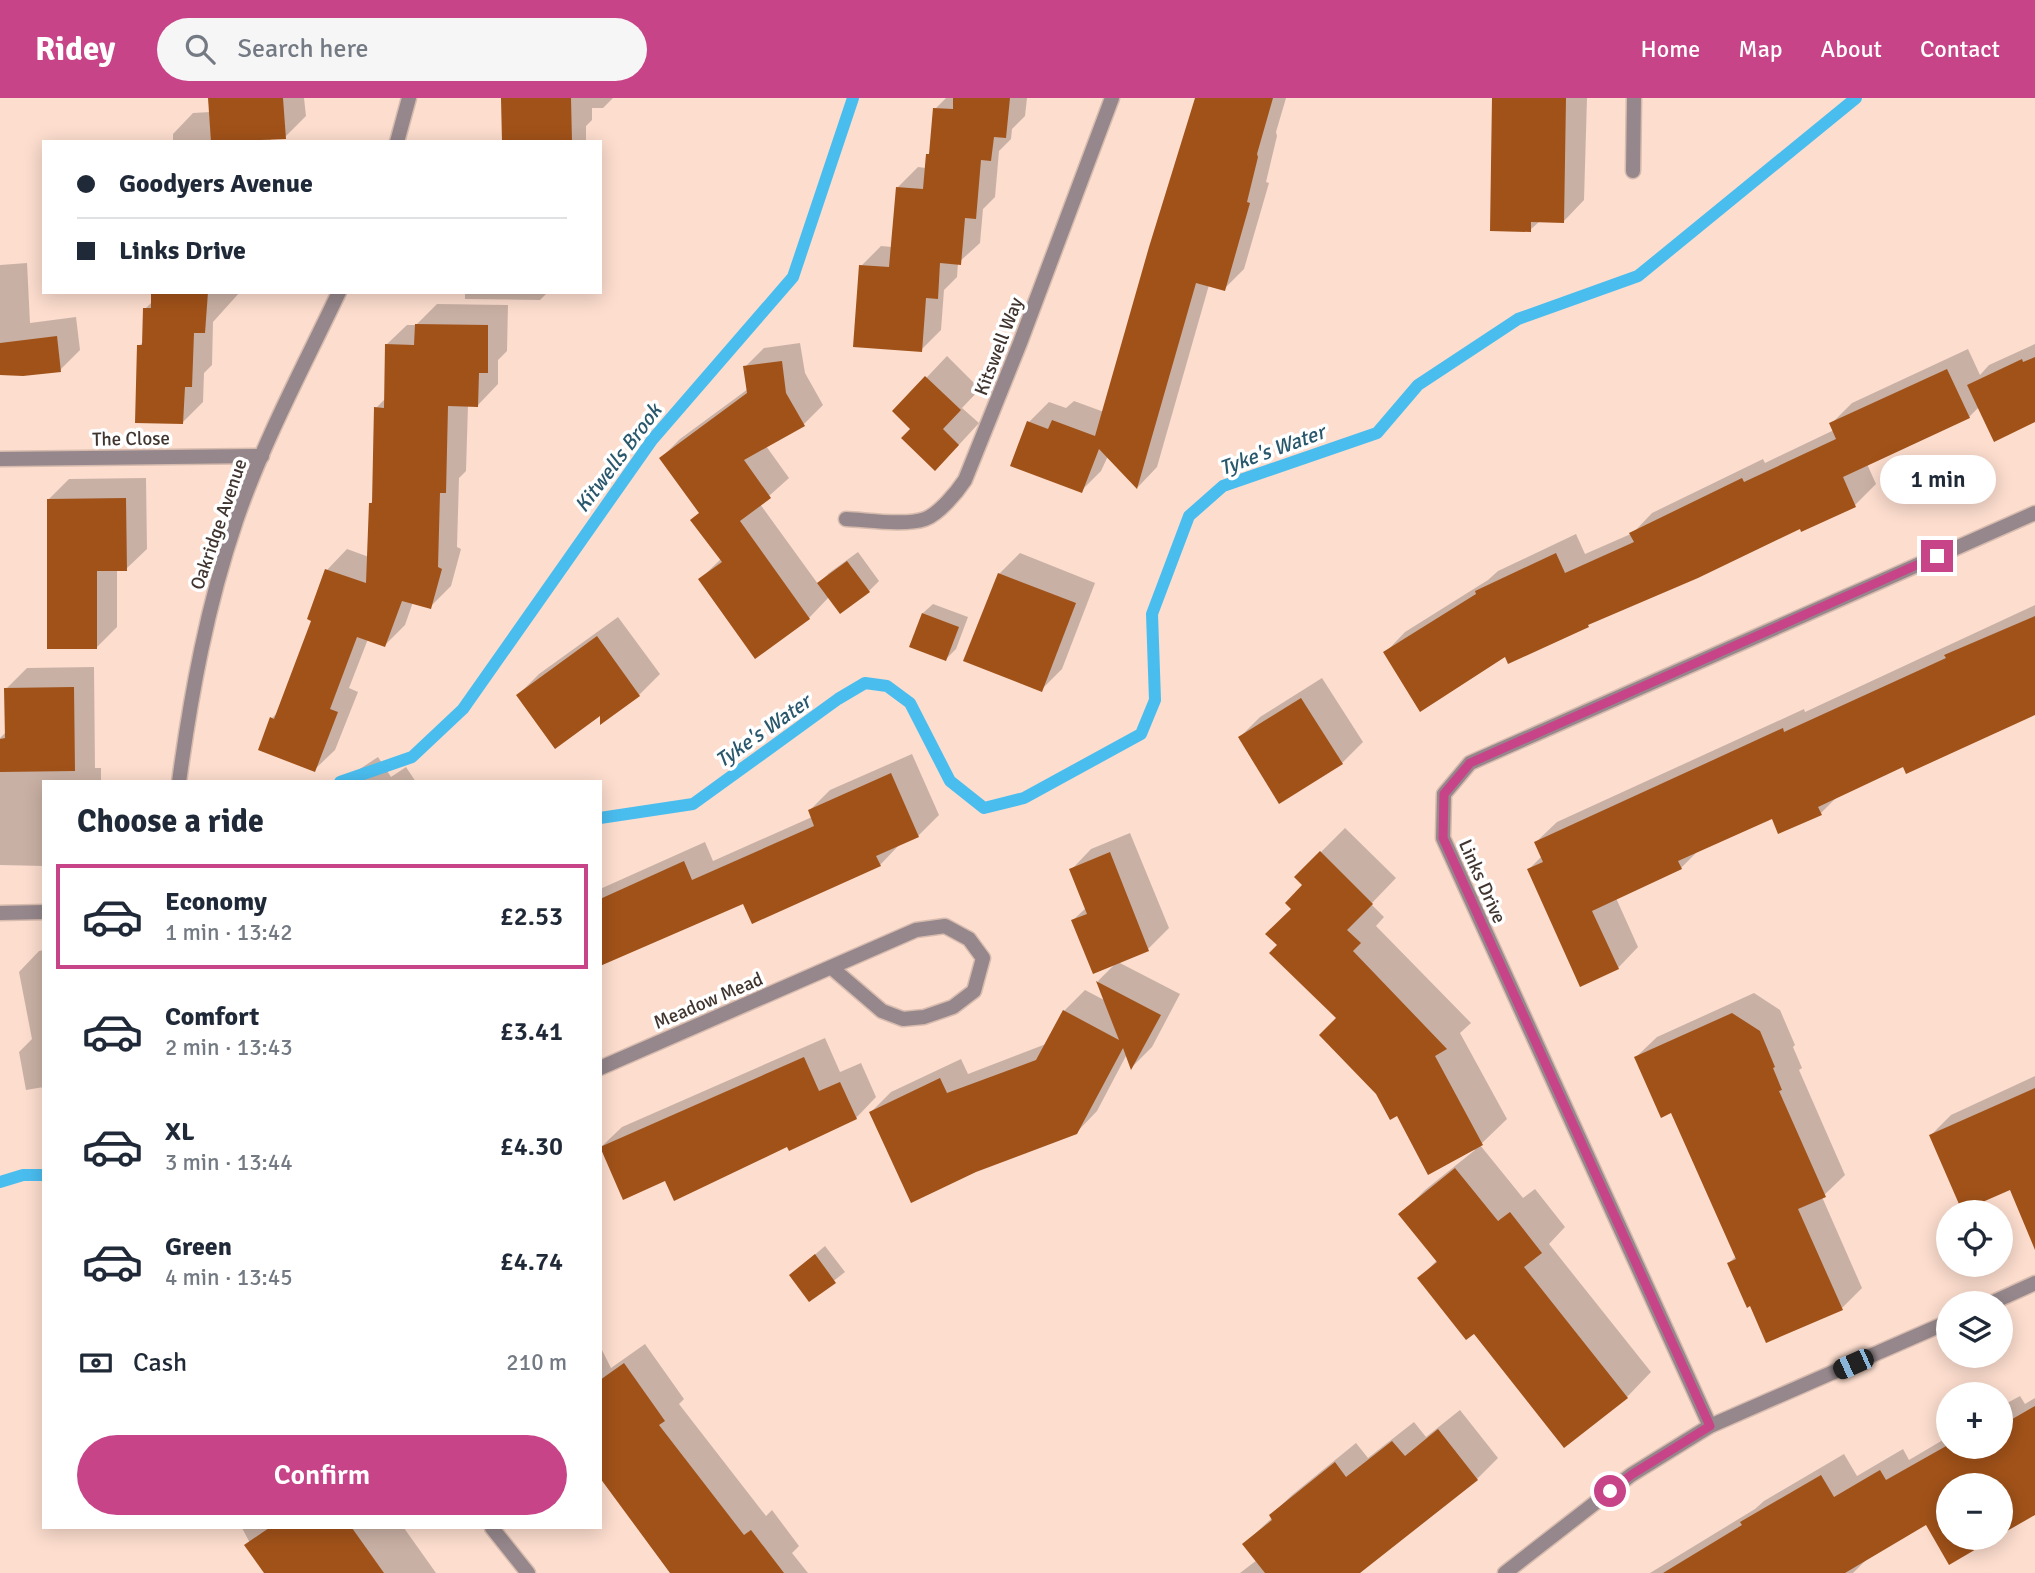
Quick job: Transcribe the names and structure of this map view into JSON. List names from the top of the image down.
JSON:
{
  "streets": {
    "street": [
      "Kitswell Way",
      "The Close",
      "Oakridge Avenue",
      "Links Drive",
      "Meadow Mead"
    ]
  },
  "crossings": [
    ["The Close", "Oakridge Avenue"]
  ],
  "water": ["Tyke's Water", "Kitwells Brook"],
  "page": {
    "header": "Ridey",
    "search": "Search here",
    "nav": [
      "Home",
      "Map",
      "About",
      "Contact"
    ],
    "banner": ["Goodyers Avenue", "Links Drive"],
    "bubble": "1 min",
    "heading": "Choose a ride",
    "list": [
      {
        "name": "Economy",
        "note": "1 min · 13:42",
        "value": "£2.53"
      },
      {
        "name": "Comfort",
        "note": "2 min · 13:43",
        "value": "£3.41"
      },
      {
        "name": "XL",
        "note": "3 min · 13:44",
        "value": "£4.30"
      },
      {
        "name": "Green",
        "note": "4 min · 13:45",
        "value": "£4.74"
      }
    ],
    "map_buttons": ["+", "−"],
    "pay": ["Cash", "210 m"],
    "buttons": "Confirm"
  }
}
